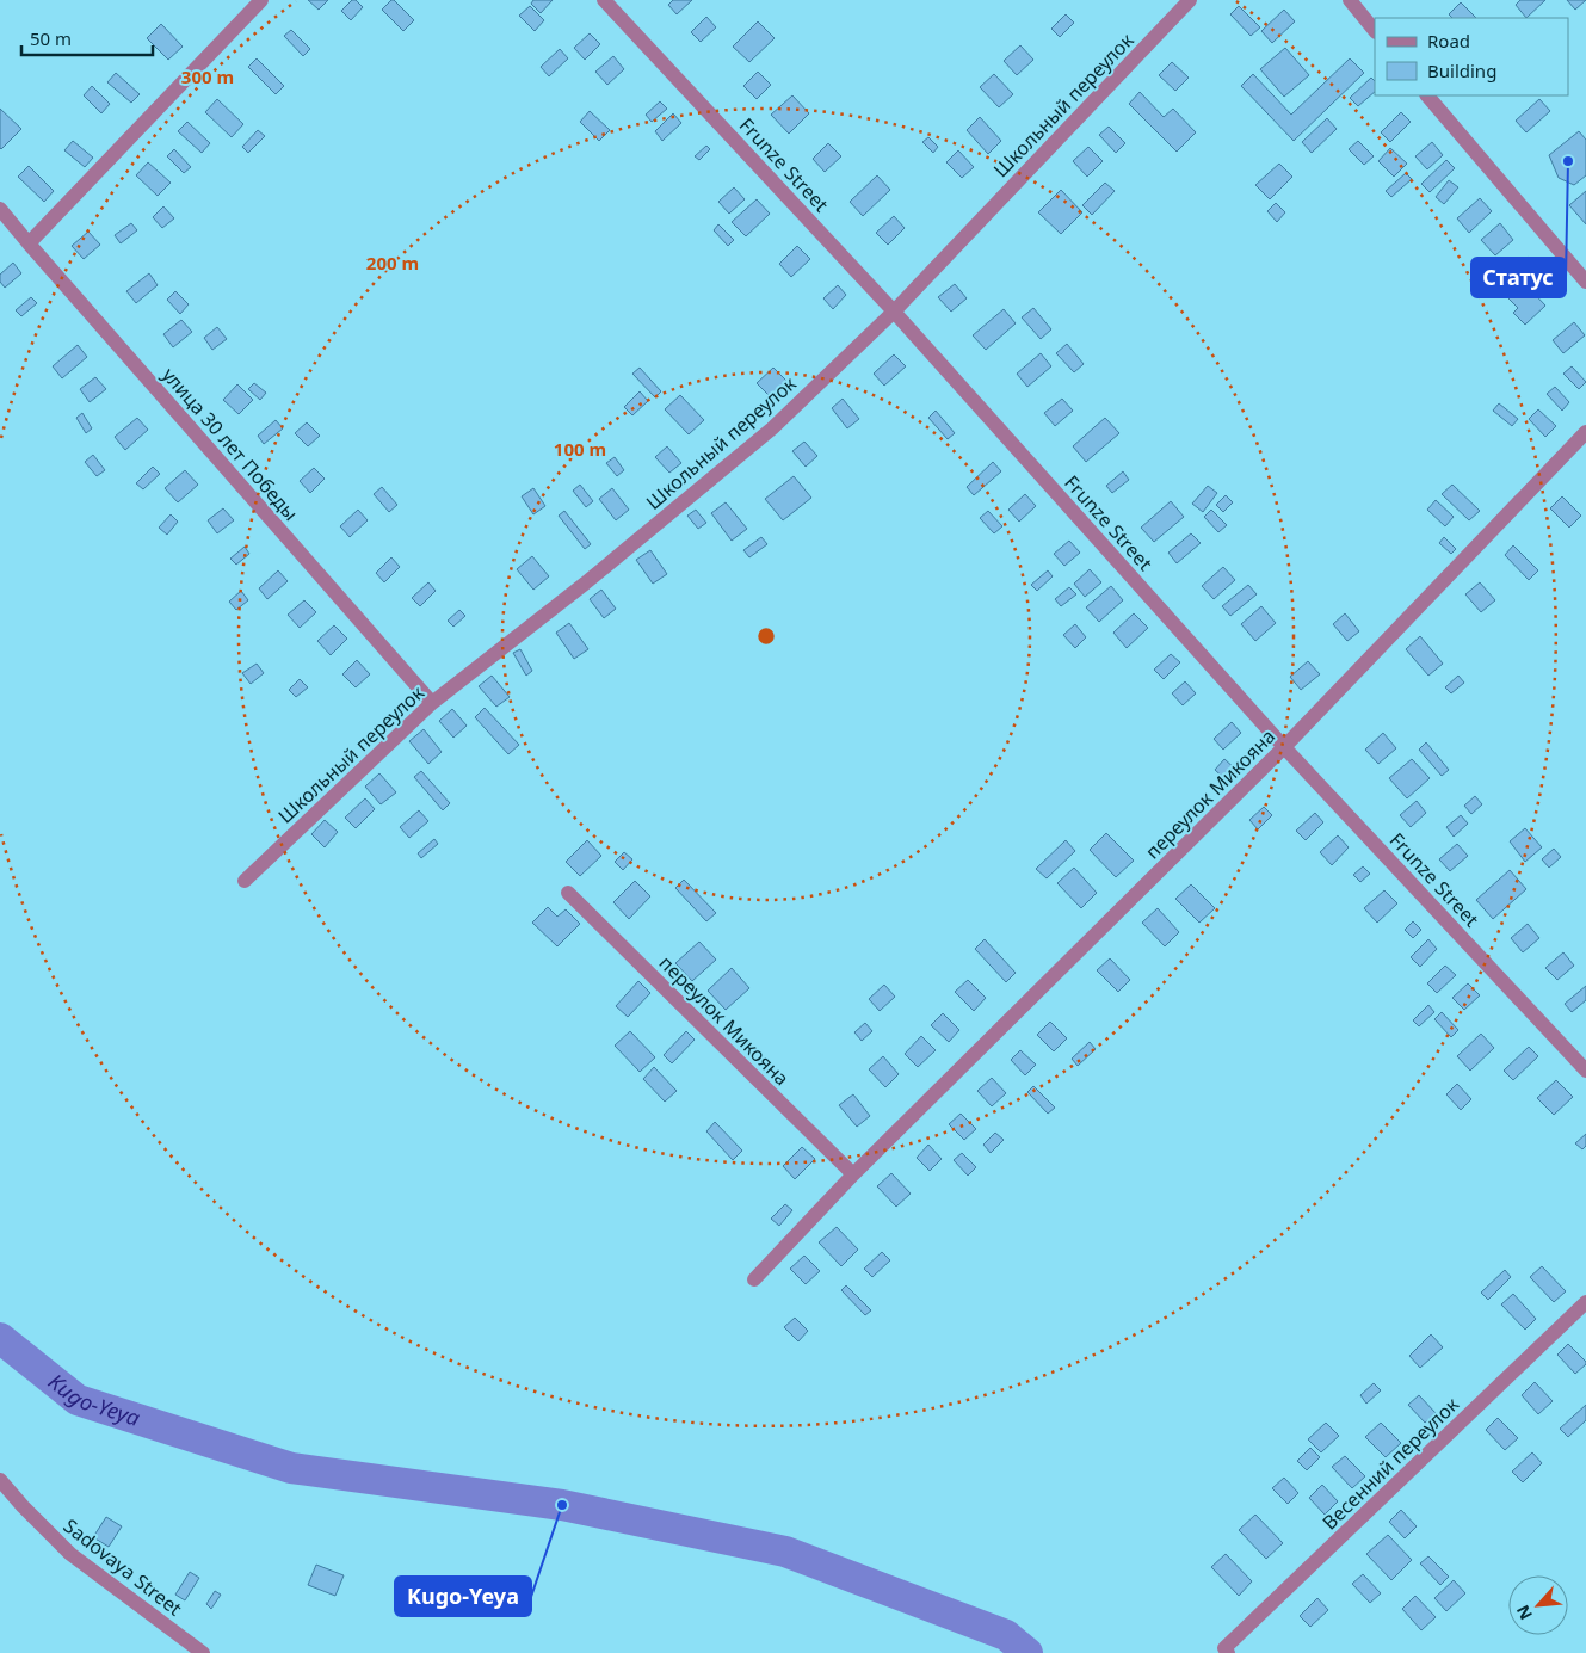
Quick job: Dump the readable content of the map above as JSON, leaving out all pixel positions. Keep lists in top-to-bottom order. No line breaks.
{"streets":{"street":["Школьный переулок","Frunze Street","улица 30 лет Победы","переулок Микояна","Весенний переулок","Sadovaya Street"]},"crossings":[["Школьный переулок","Frunze Street"],["Школьный переулок","улица 30 лет Победы"],["Frunze Street","переулок Микояна"]],"water":["Kugo-Yeya"],"places":["Статус","Kugo-Yeya"],"legend":["Road","Building"],"scale_bar":"50 m","north":"bottom left","rings":["300 m","200 m","100 m"]}
